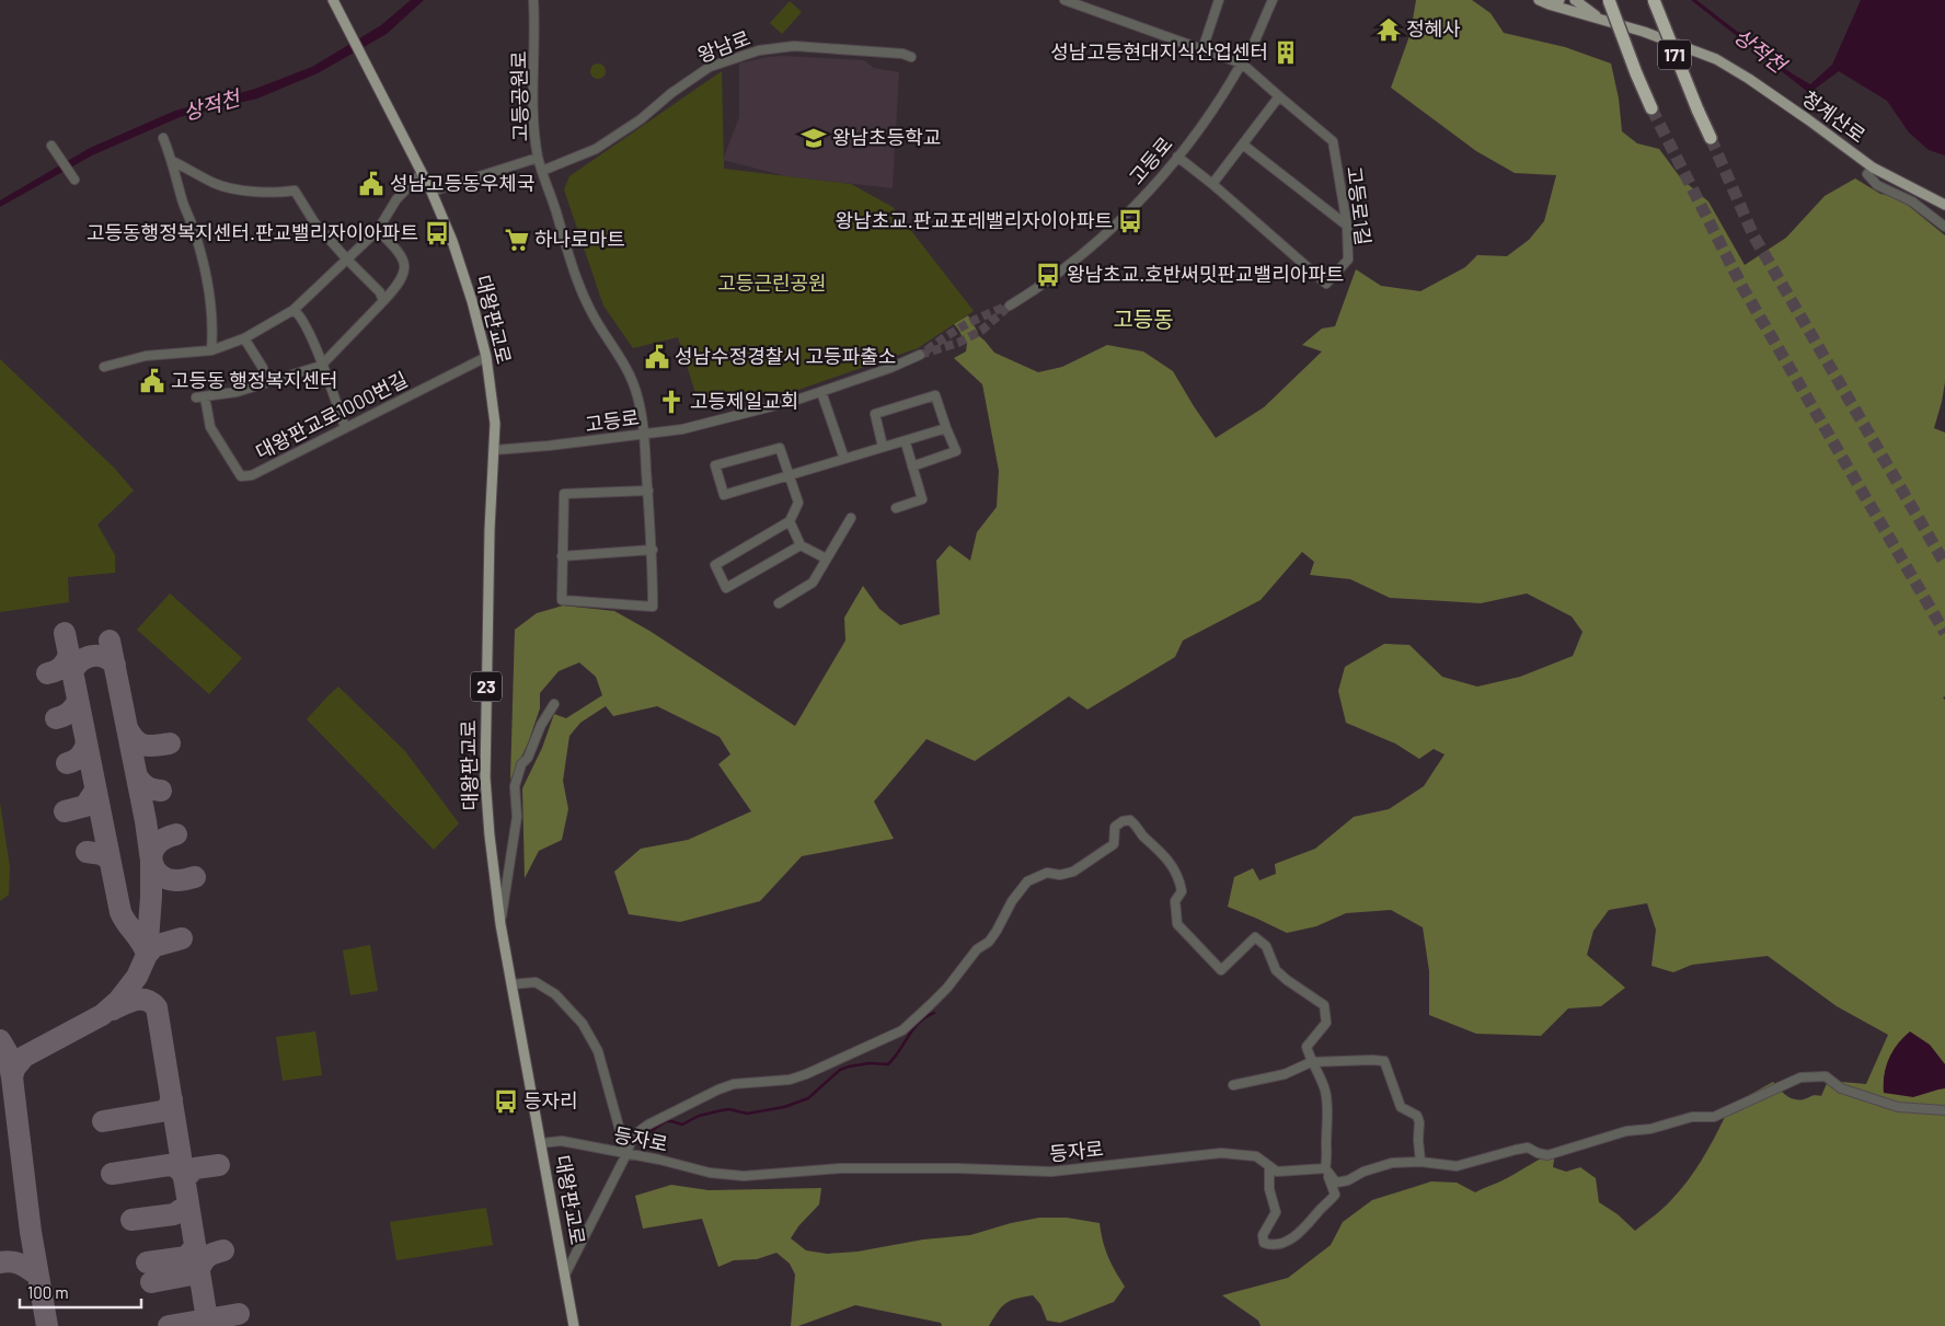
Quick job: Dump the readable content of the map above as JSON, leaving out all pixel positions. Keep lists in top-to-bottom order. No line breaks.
{"streets":{"highway":["171"],"main road":["청계산로","대왕판교로","23"],"street":["왕남로","고등공원로","고등로","고등로1길","대왕판교로1000번길","등자로"]},"crossings":[["왕남로","고등공원로"],["고등공원로","고등로"],["고등로","고등로1길"],["고등로","대왕판교로"],["대왕판교로","대왕판교로1000번길"],["대왕판교로","등자로"]],"districts":["고등동"],"water":["상적천"],"parks":["고등근린공원"],"places":{"temple":["정혜사"],"building":["성남고등현대지식산업센터"],"school or university":["왕남초등학교"],"public building":["성남고등동우체국","성남수정경찰서 고등파출소","고등동 행정복지센터"],"bus stop":["왕남초교.판교포레밸리자이아파트","고등동행정복지센터.판교밸리자이아파트","왕남초교.호반써밋판교밸리아파트","등자리"],"supermarket":["하나로마트"],"church":["고등제일교회"]},"scale_bar":"100 m"}
